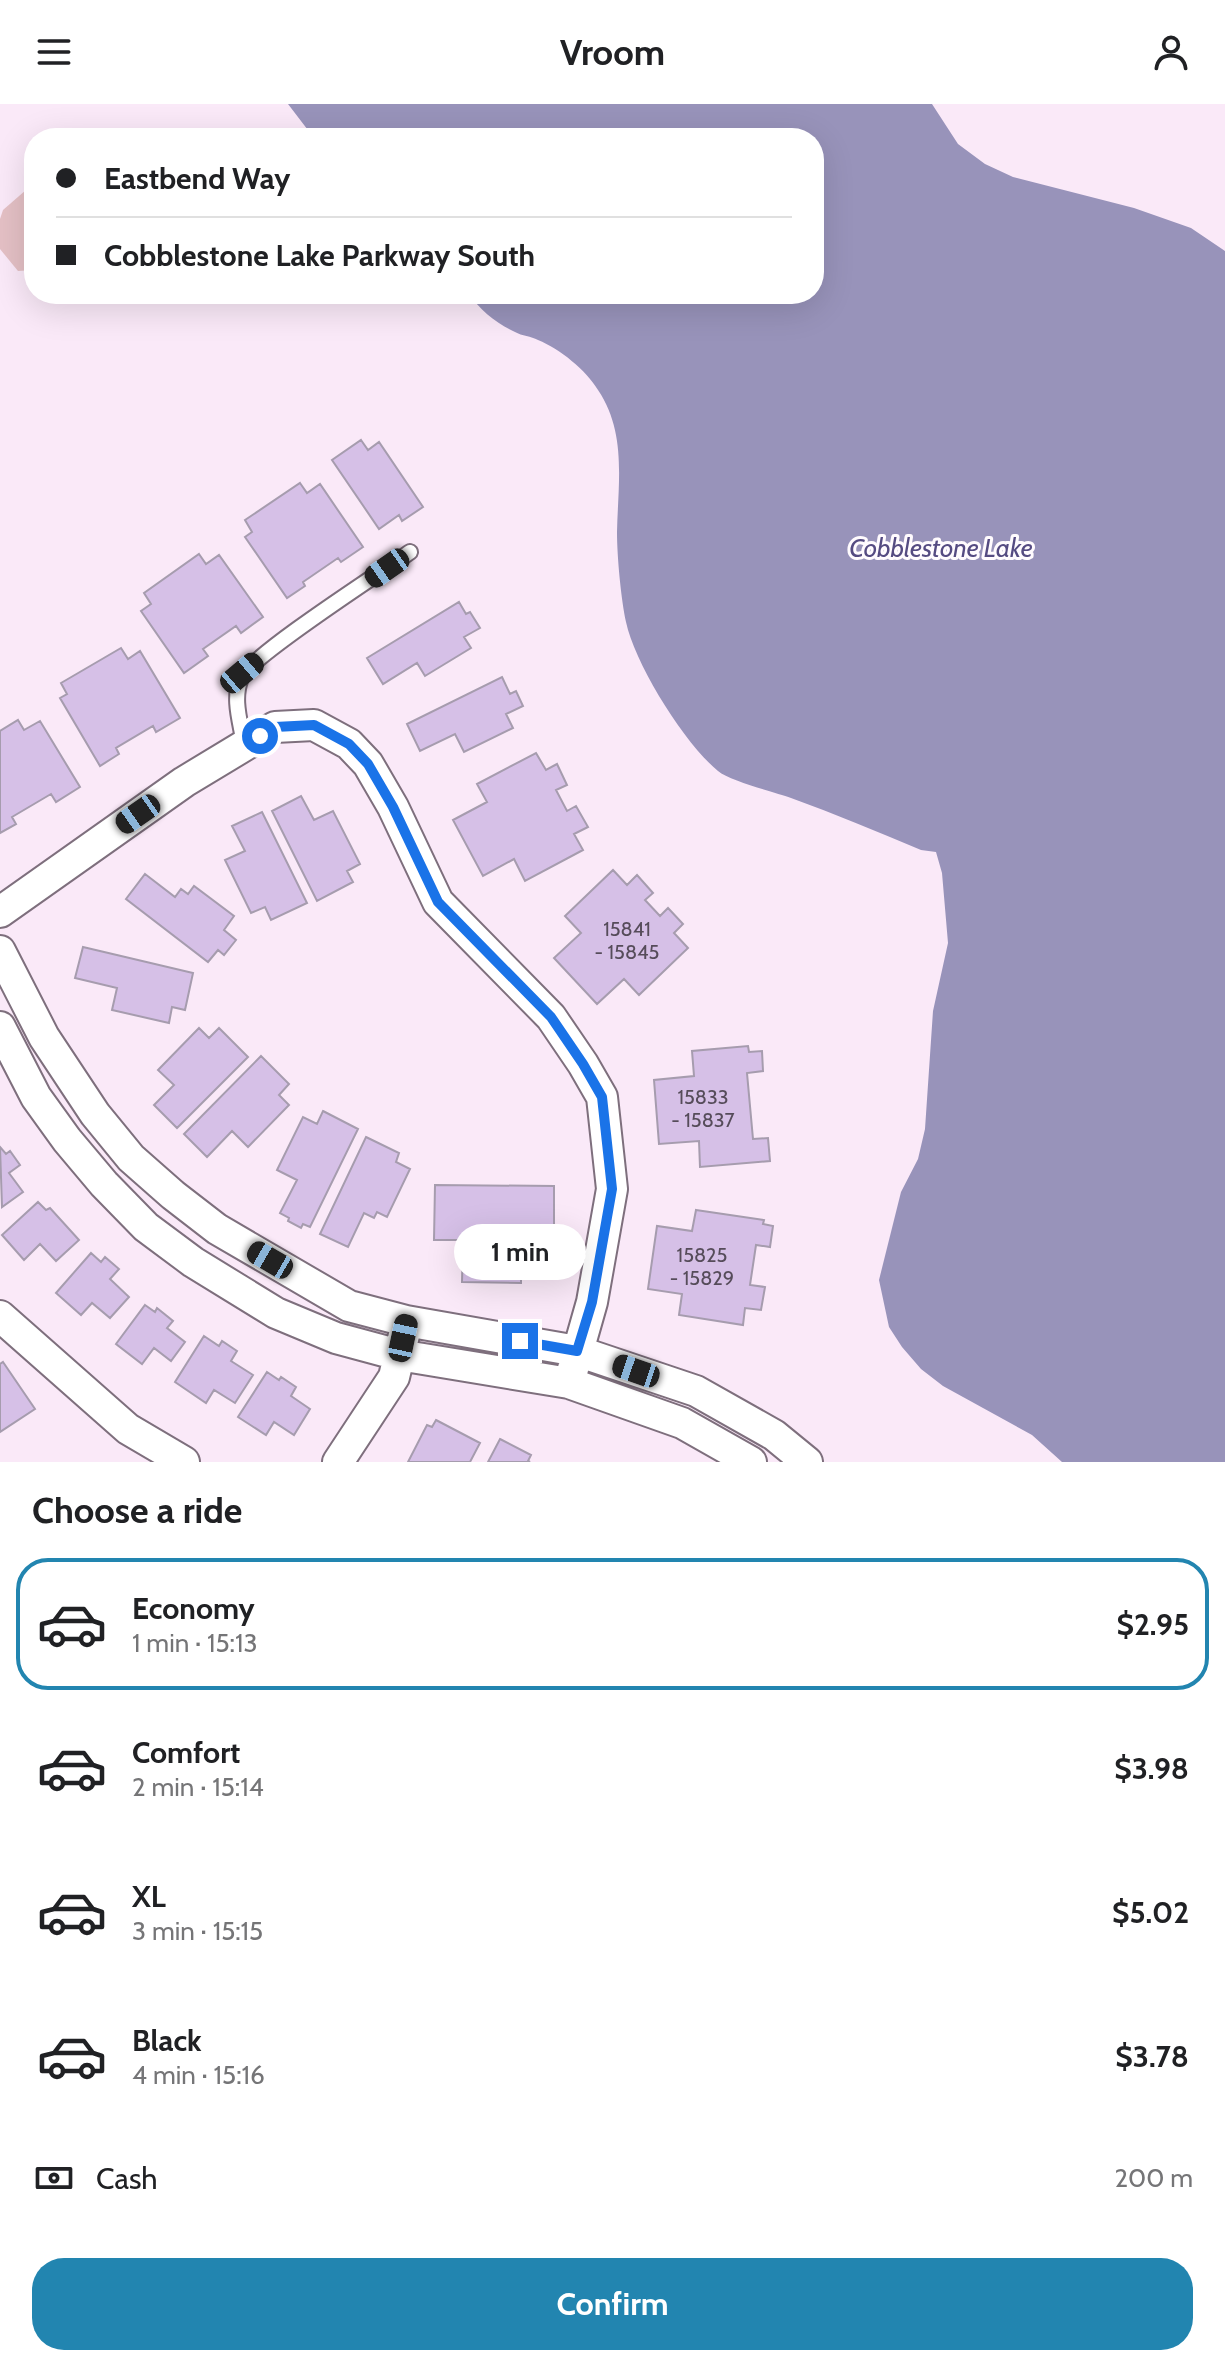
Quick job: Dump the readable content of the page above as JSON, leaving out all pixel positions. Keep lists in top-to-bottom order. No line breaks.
{"water":["Cobblestone Lake"],"house_numbers":["15841 - 15845","15833 - 15837","15825 - 15829"],"page":{"header":"Vroom","banner":["Eastbend Way","Cobblestone Lake Parkway South"],"bubble":"1 min","heading":"Choose a ride","list":[{"name":"Economy","note":"1 min · 15:13","value":"$2.95"},{"name":"Comfort","note":"2 min · 15:14","value":"$3.98"},{"name":"XL","note":"3 min · 15:15","value":"$5.02"},{"name":"Black","note":"4 min · 15:16","value":"$3.78"}],"pay":["Cash","200 m"],"buttons":"Confirm"}}
